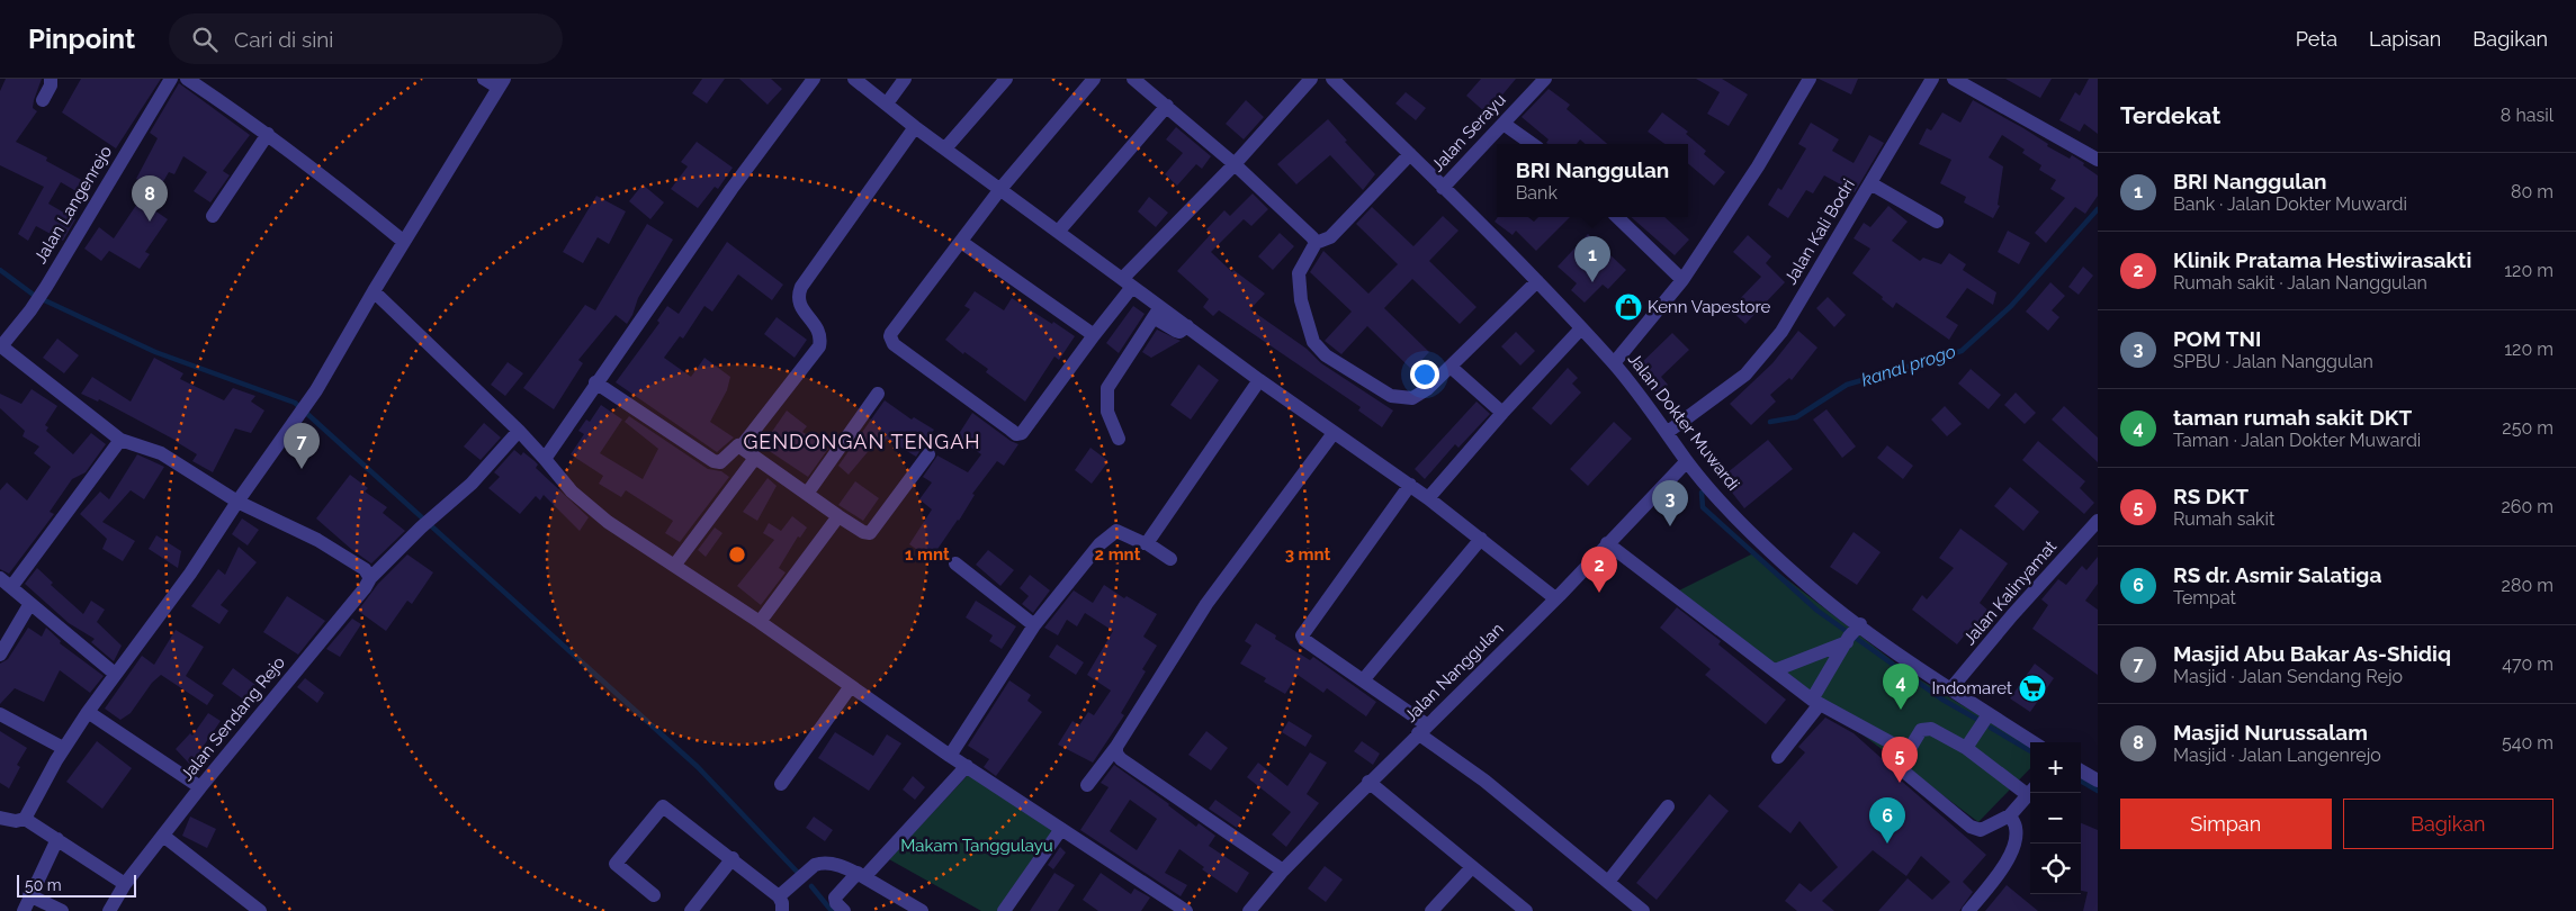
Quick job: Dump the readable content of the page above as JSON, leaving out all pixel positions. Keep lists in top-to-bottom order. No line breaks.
{"streets":{"street":["Jalan Serayu","Jalan Langenrejo","Jalan Kali Bodri","Jalan Dokter Muwardi","Jalan Kalinyamat","Jalan Nanggulan","Jalan Sendang Rejo"]},"crossings":[["Jalan Serayu","Jalan Dokter Muwardi"],["Jalan Kali Bodri","Jalan Dokter Muwardi"],["Jalan Dokter Muwardi","Jalan Kalinyamat"],["Jalan Dokter Muwardi","Jalan Nanggulan"]],"districts":["GENDONGAN TENGAH"],"water":["kanal progo"],"parks":["Makam Tanggulayu"],"places":{"shop":["Kenn Vapestore"],"supermarket":["Indomaret"]},"scale_bar":"50 m","page":{"header":"Pinpoint","search":"Cari di sini","nav":["Peta","Lapisan","Bagikan"],"heading":["Terdekat","8 hasil"],"popup":["BRI Nanggulan","Bank"],"list":[{"mark":"1","name":"BRI Nanggulan","note":"Bank · Jalan Dokter Muwardi","value":"80 m"},{"mark":"2","name":"Klinik Pratama Hestiwirasakti","note":"Rumah sakit · Jalan Nanggulan","value":"120 m"},{"mark":"3","name":"POM TNI","note":"SPBU · Jalan Nanggulan","value":"120 m"},{"mark":"4","name":"taman rumah sakit DKT","note":"Taman · Jalan Dokter Muwardi","value":"250 m"},{"mark":"5","name":"RS DKT","note":"Rumah sakit","value":"260 m"},{"mark":"6","name":"RS dr. Asmir Salatiga","note":"Tempat","value":"280 m"},{"mark":"7","name":"Masjid Abu Bakar As-Shidiq","note":"Masjid · Jalan Sendang Rejo","value":"470 m"},{"mark":"8","name":"Masjid Nurussalam","note":"Masjid · Jalan Langenrejo","value":"540 m"}],"pins":["8","1","7","3","2","4","5","6"],"map_buttons":["+","−"],"buttons":["Simpan","Bagikan"],"scale":"50 m"},"rings":["1 mnt","2 mnt","3 mnt"]}
